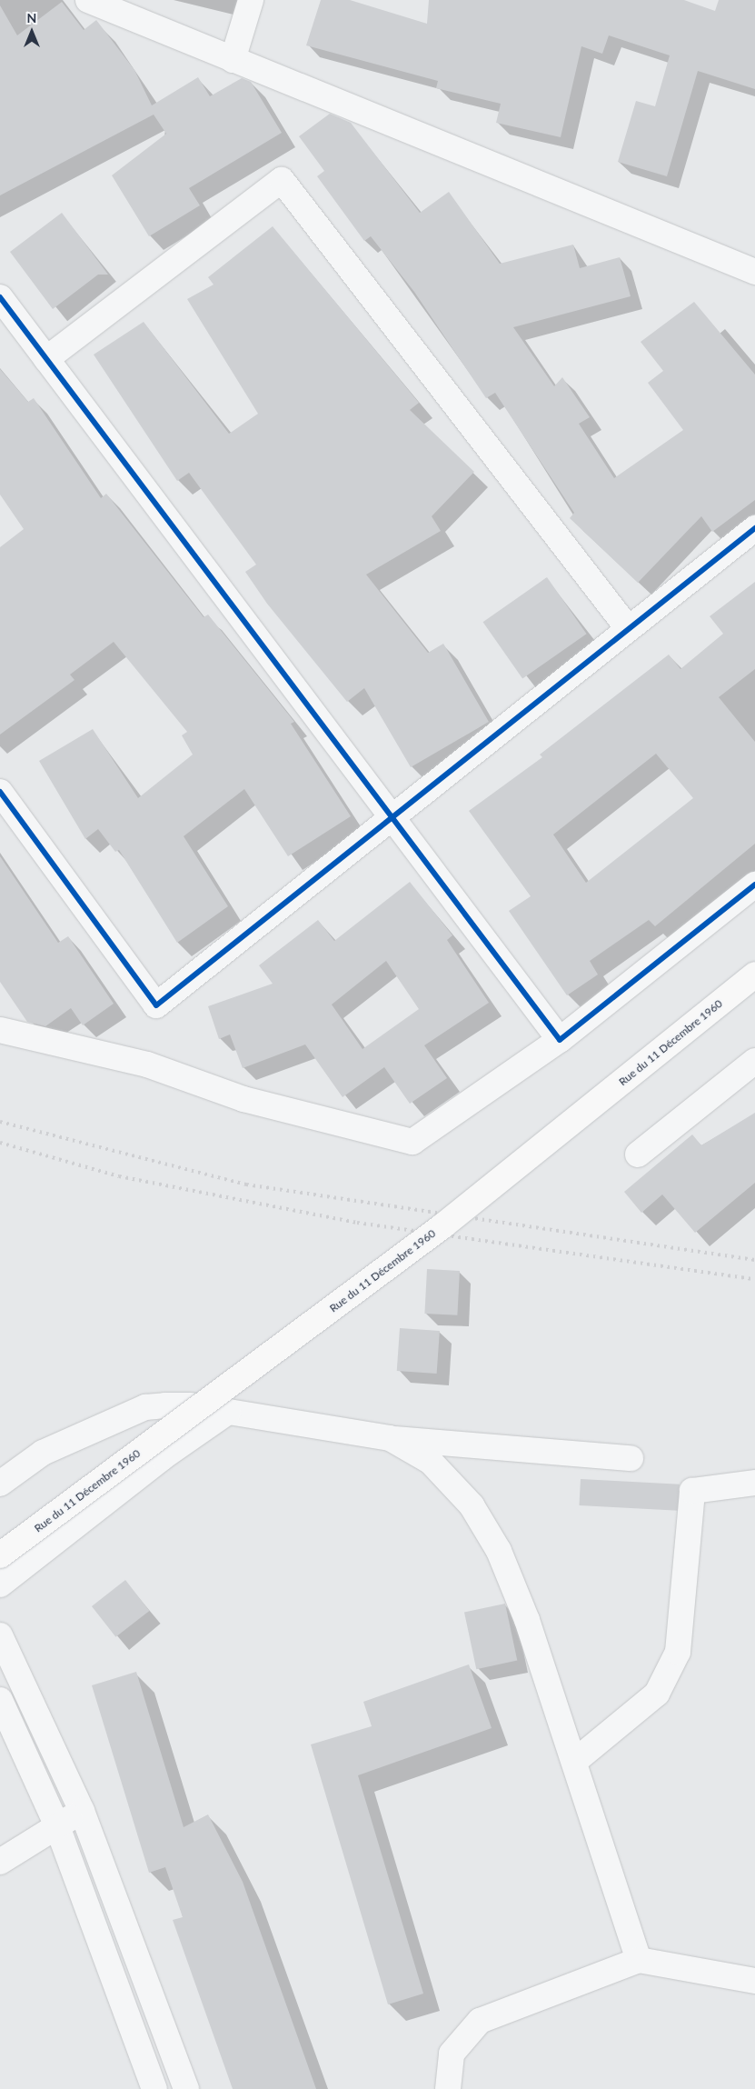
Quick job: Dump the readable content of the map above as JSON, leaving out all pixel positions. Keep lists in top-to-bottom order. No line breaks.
{"streets":{"main road":["Rue du 11 Décembre 1960"]},"north":"top"}
